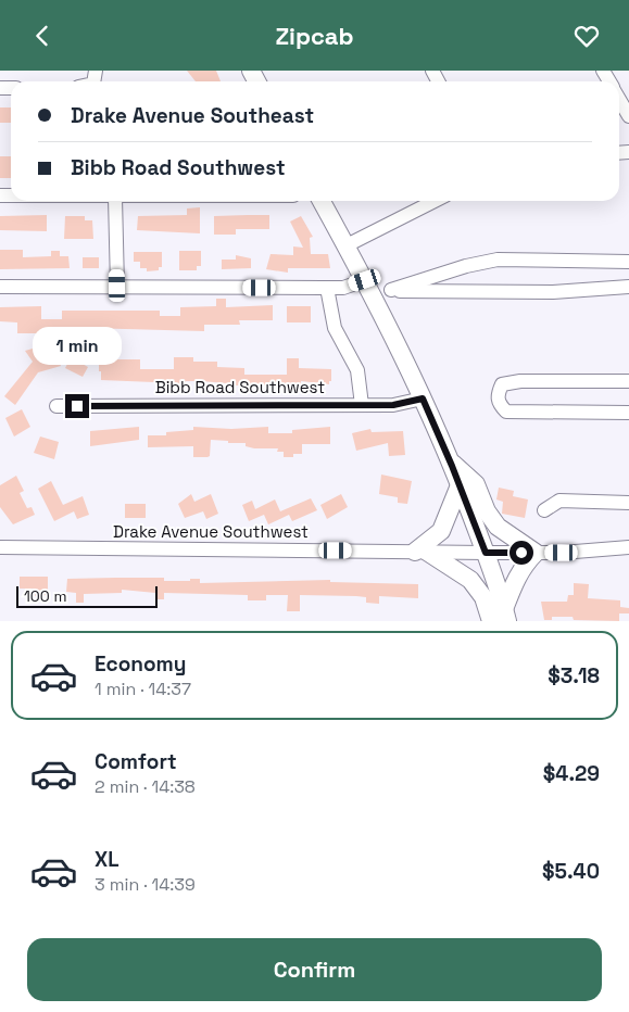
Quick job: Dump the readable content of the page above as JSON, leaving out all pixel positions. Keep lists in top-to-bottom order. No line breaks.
{"streets":{"street":["Bibb Road Southwest","Drake Avenue Southwest"]},"scale_bar":"100 m","page":{"header":"Zipcab","banner":["Drake Avenue Southeast","Bibb Road Southwest"],"bubble":"1 min","scale":"100 m","list":[{"name":"Economy","note":"1 min · 14:37","value":"$3.18"},{"name":"Comfort","note":"2 min · 14:38","value":"$4.29"},{"name":"XL","note":"3 min · 14:39","value":"$5.40"}],"buttons":"Confirm"}}
